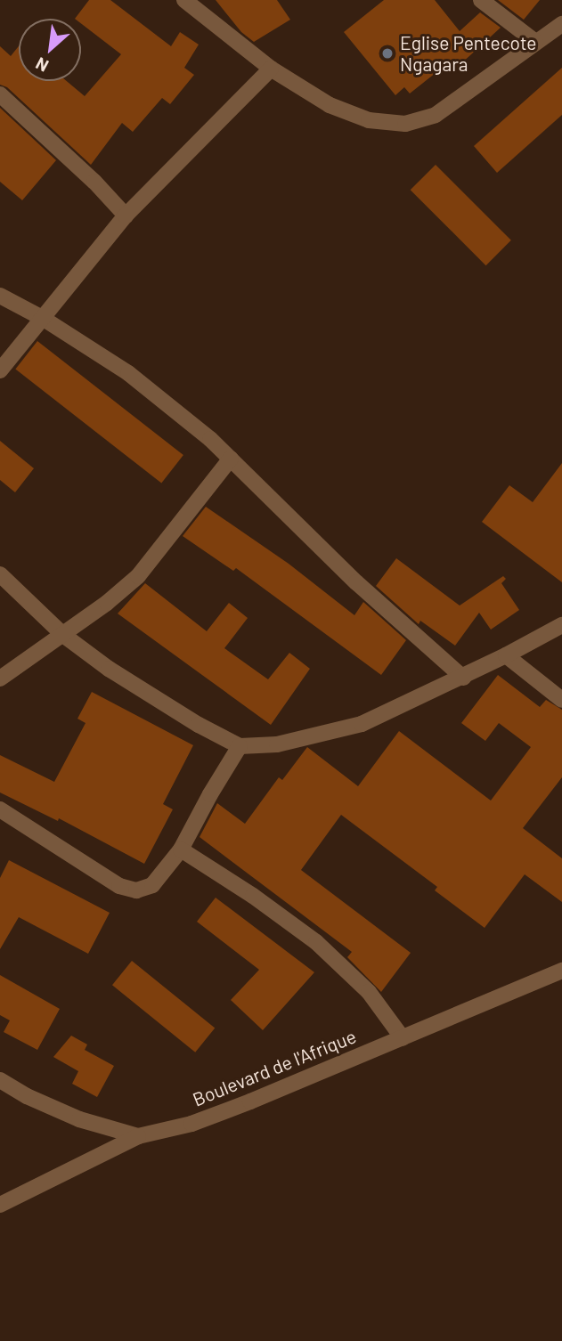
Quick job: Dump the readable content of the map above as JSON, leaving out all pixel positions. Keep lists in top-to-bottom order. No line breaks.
{"streets":{"street":["Boulevard de l'Afrique"]},"places":["Eglise Pentecote Ngagara"],"north":"bottom left"}
